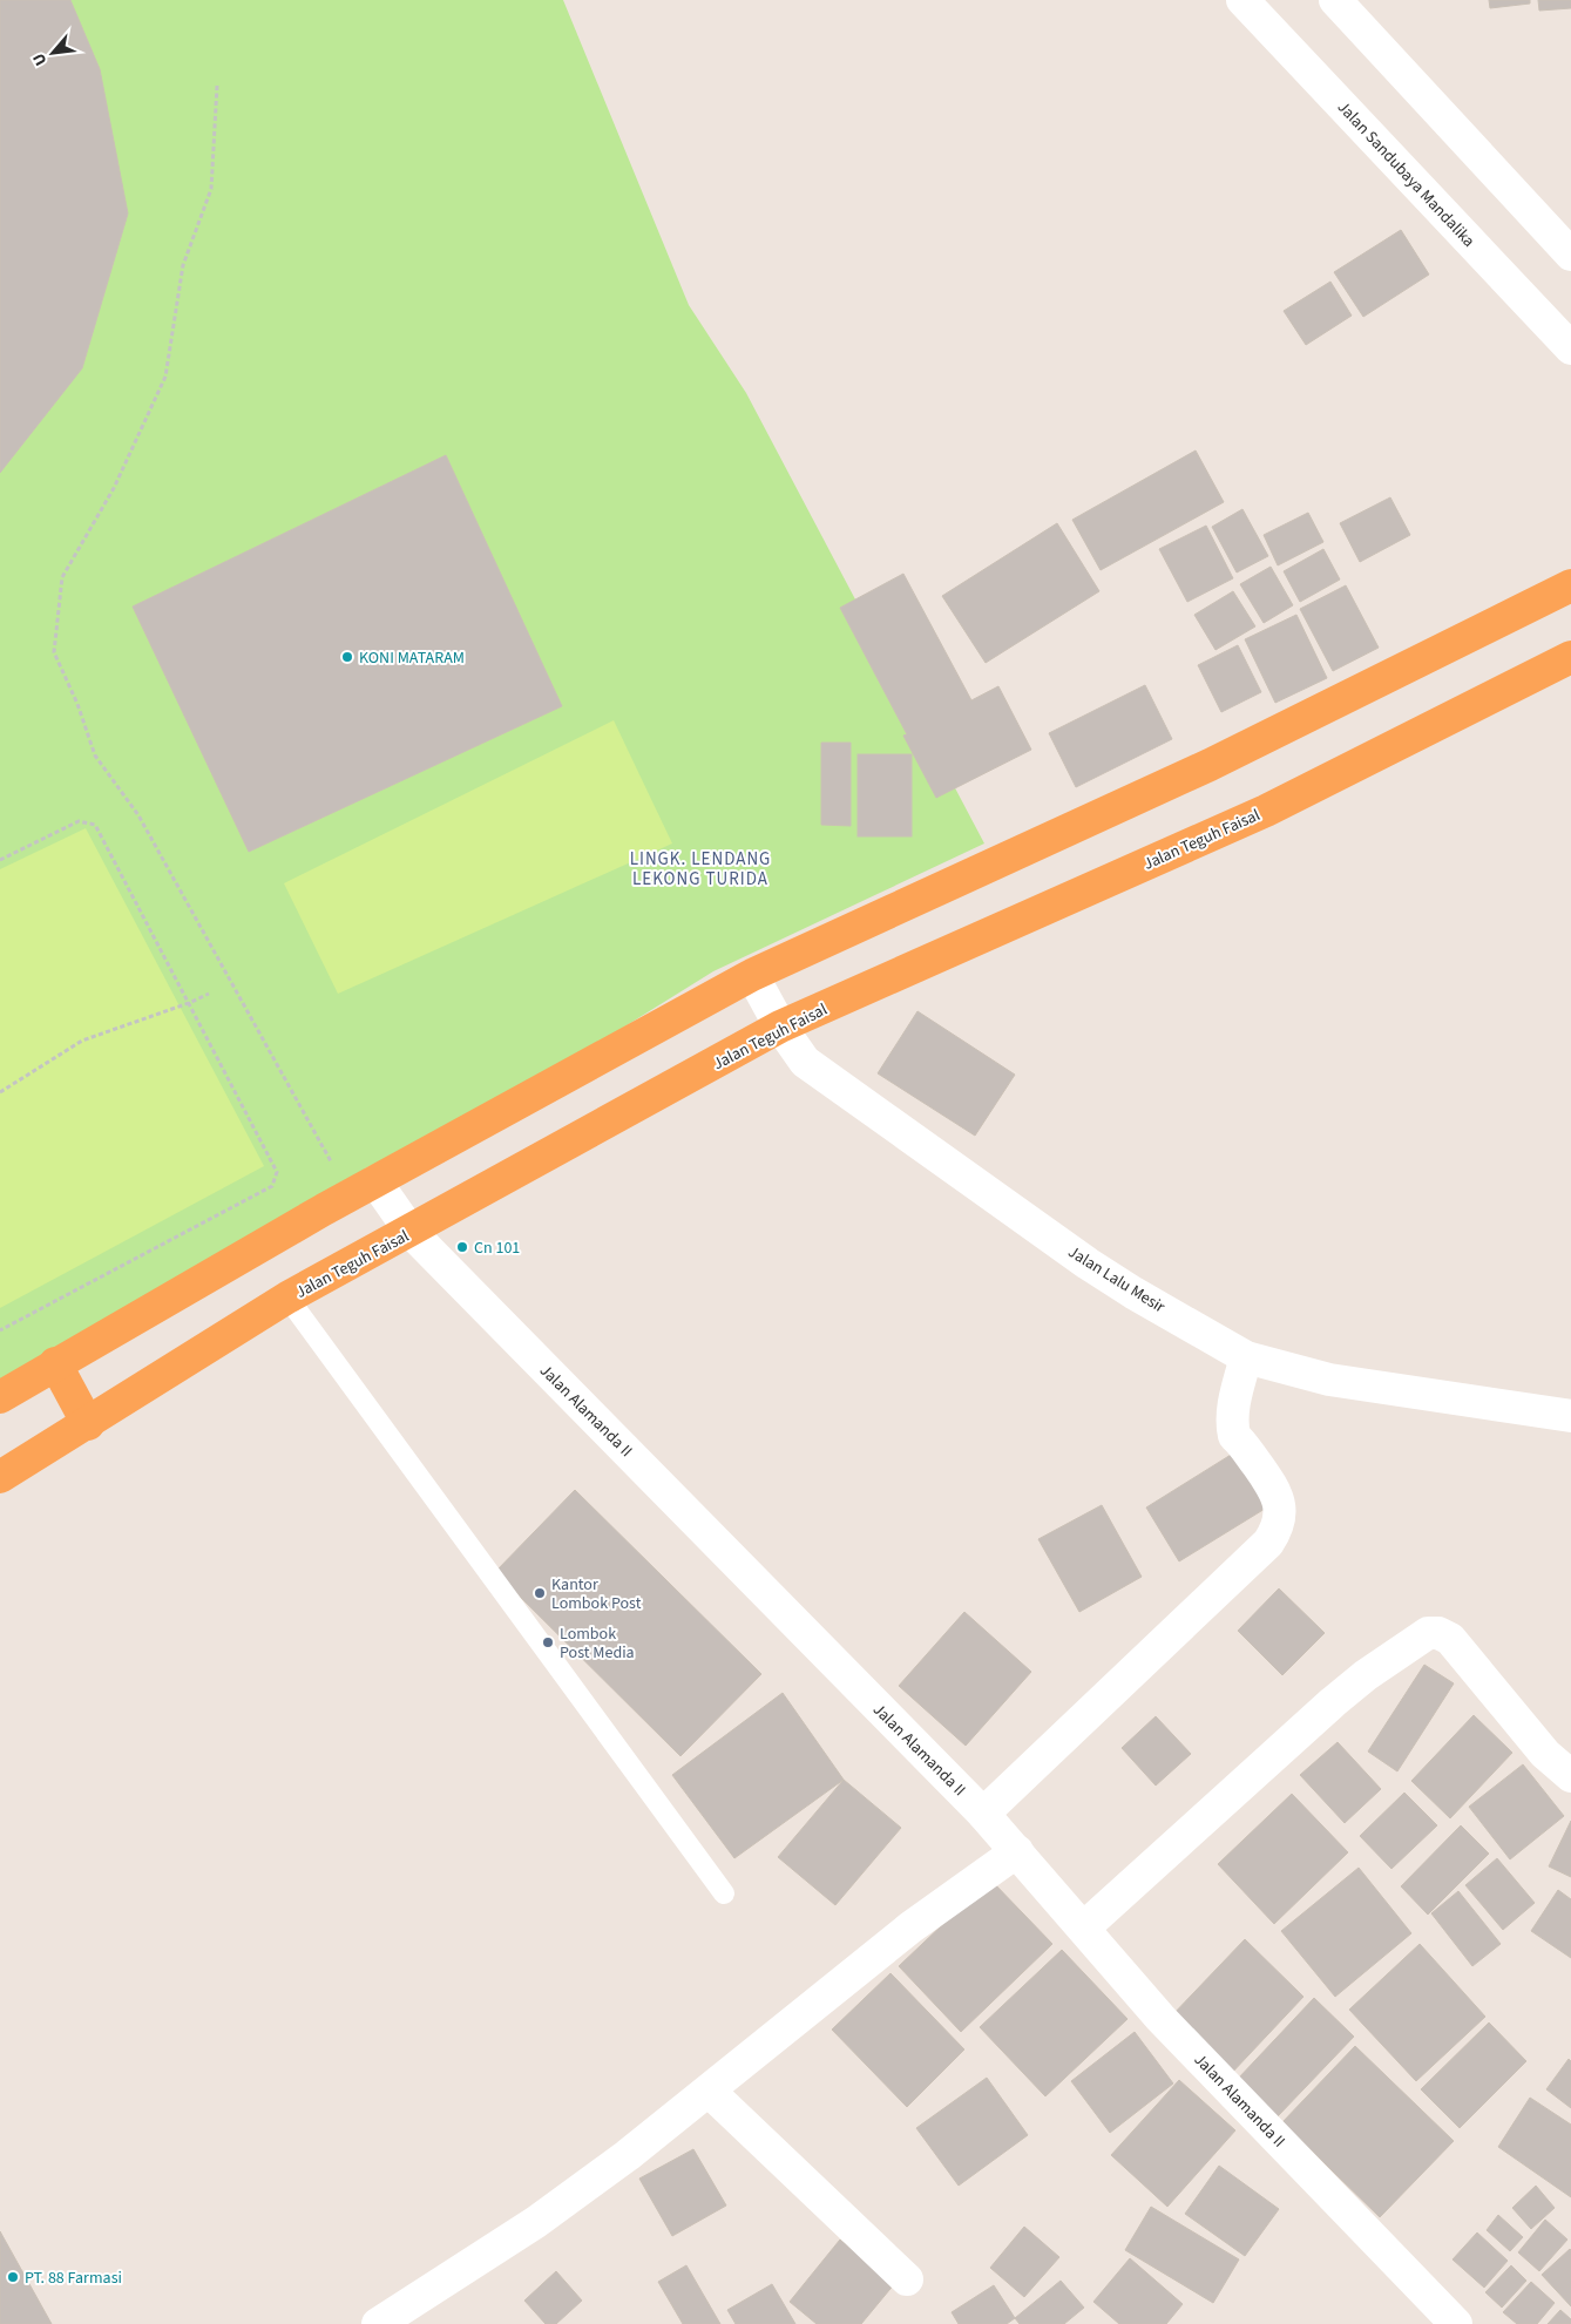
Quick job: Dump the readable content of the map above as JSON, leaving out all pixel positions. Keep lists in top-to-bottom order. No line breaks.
{"streets":{"highway":["Jalan Teguh Faisal"],"street":["Jalan Sandubaya Mandalika","Jalan Lalu Mesir","Jalan Alamanda II"]},"crossings":[["Jalan Teguh Faisal","Jalan Lalu Mesir"],["Jalan Teguh Faisal","Jalan Alamanda II"]],"districts":["LINGK. LENDANG LEKONG TURIDA"],"places":["KONI MATARAM","Cn 101","Kantor Lombok Post","Lombok Post Media","PT. 88 Farmasi"],"north":"bottom left"}
